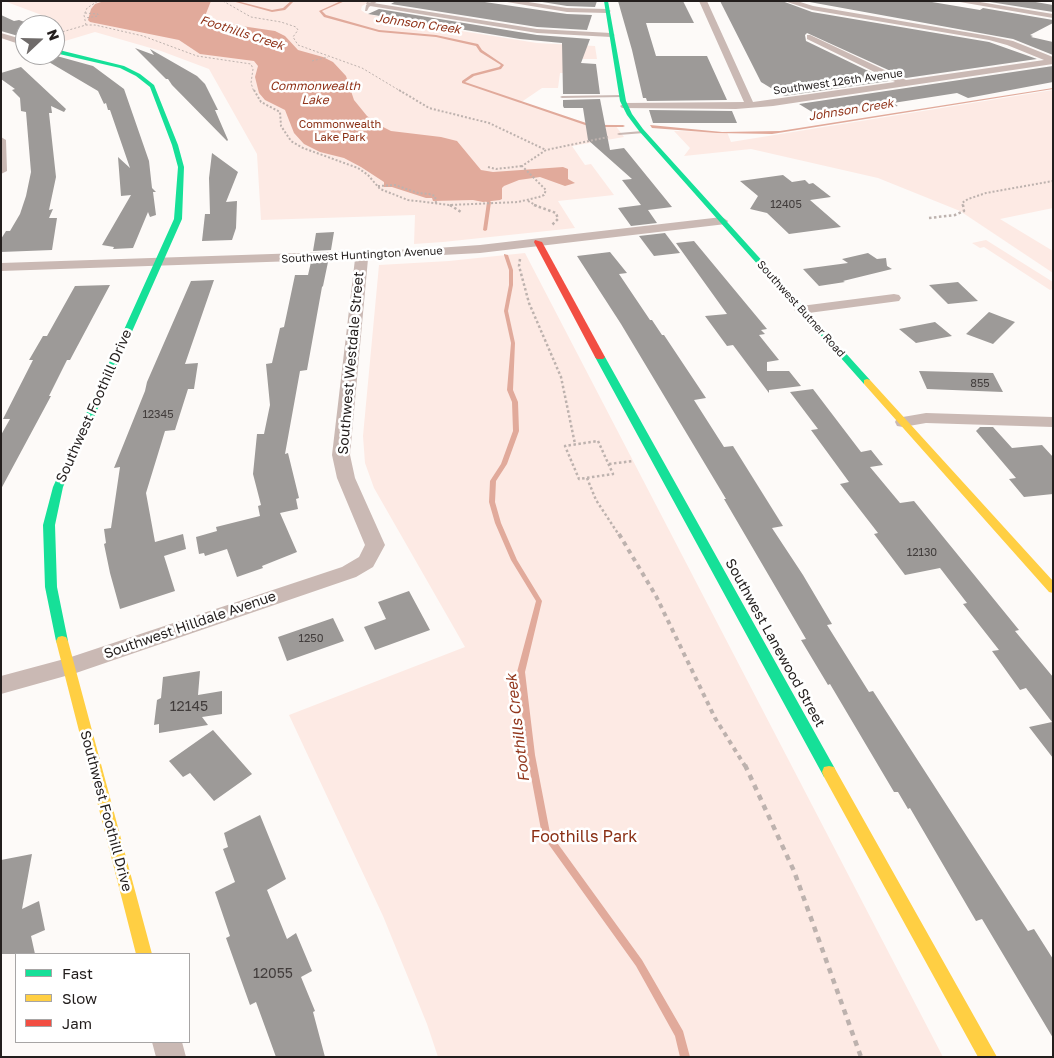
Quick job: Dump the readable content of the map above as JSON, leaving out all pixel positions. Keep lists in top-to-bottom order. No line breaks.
{"streets":{"street":["Southwest 126th Avenue","Southwest Huntington Avenue","Southwest Butner Road","Southwest Westdale Street","Southwest Foothill Drive","Southwest Hilldale Avenue","Southwest Lanewood Street"]},"crossings":[["Southwest 126th Avenue","Southwest Butner Road"],["Southwest Huntington Avenue","Southwest Butner Road"],["Southwest Huntington Avenue","Southwest Westdale Street"],["Southwest Huntington Avenue","Southwest Foothill Drive"],["Southwest Huntington Avenue","Southwest Lanewood Street"],["Southwest Westdale Street","Southwest Hilldale Avenue"],["Southwest Foothill Drive","Southwest Hilldale Avenue"]],"water":["Johnson Creek","Foothills Creek","Commonwealth Lake"],"parks":["Commonwealth Lake Park","Foothills Park"],"house_numbers":["12405","855","12345","12130","1250","12145","12055"],"legend":["Fast","Slow","Jam"],"north":"right"}
